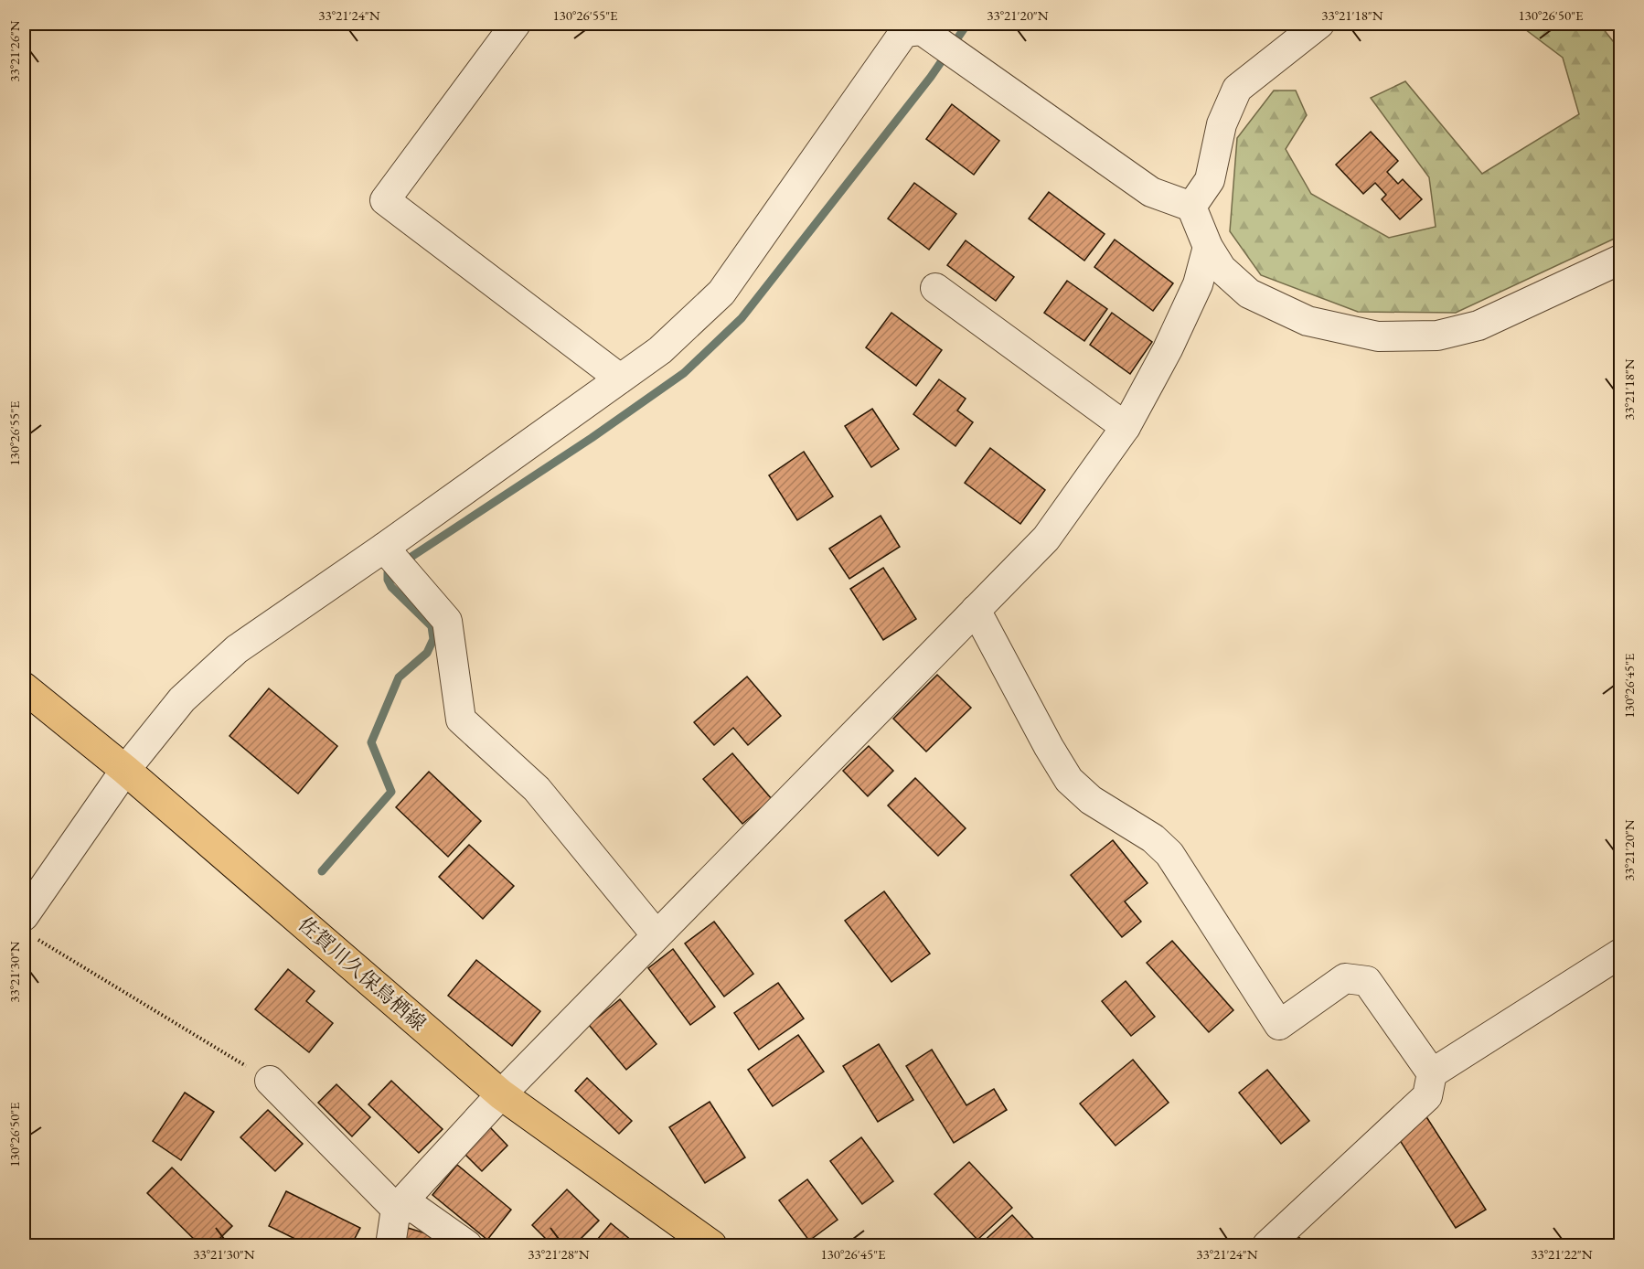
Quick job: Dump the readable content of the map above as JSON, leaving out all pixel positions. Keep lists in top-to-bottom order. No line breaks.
{"streets":{"main road":["佐賀川久保鳥栖線"]},"coordinates":["33°21'24\"N","130°26'55\"E","33°21'20\"N","33°21'18\"N","130°26'50\"E","33°21'26\"N","130°26'45\"E","33°21'30\"N","33°21'28\"N","33°21'22\"N"]}
